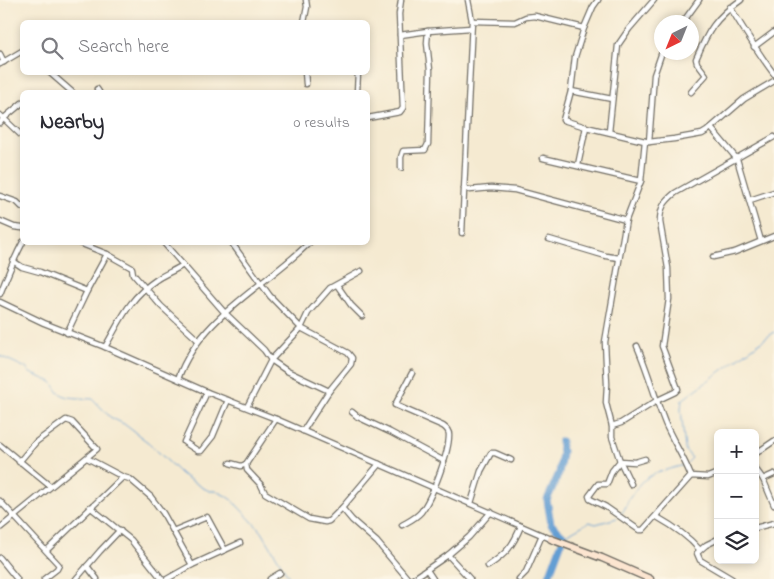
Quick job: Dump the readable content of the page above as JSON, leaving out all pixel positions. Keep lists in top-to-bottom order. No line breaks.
{"north":"bottom left","page":{"search":"Search here","heading":["Nearby","0 results"],"map_buttons":["+","−"]}}
